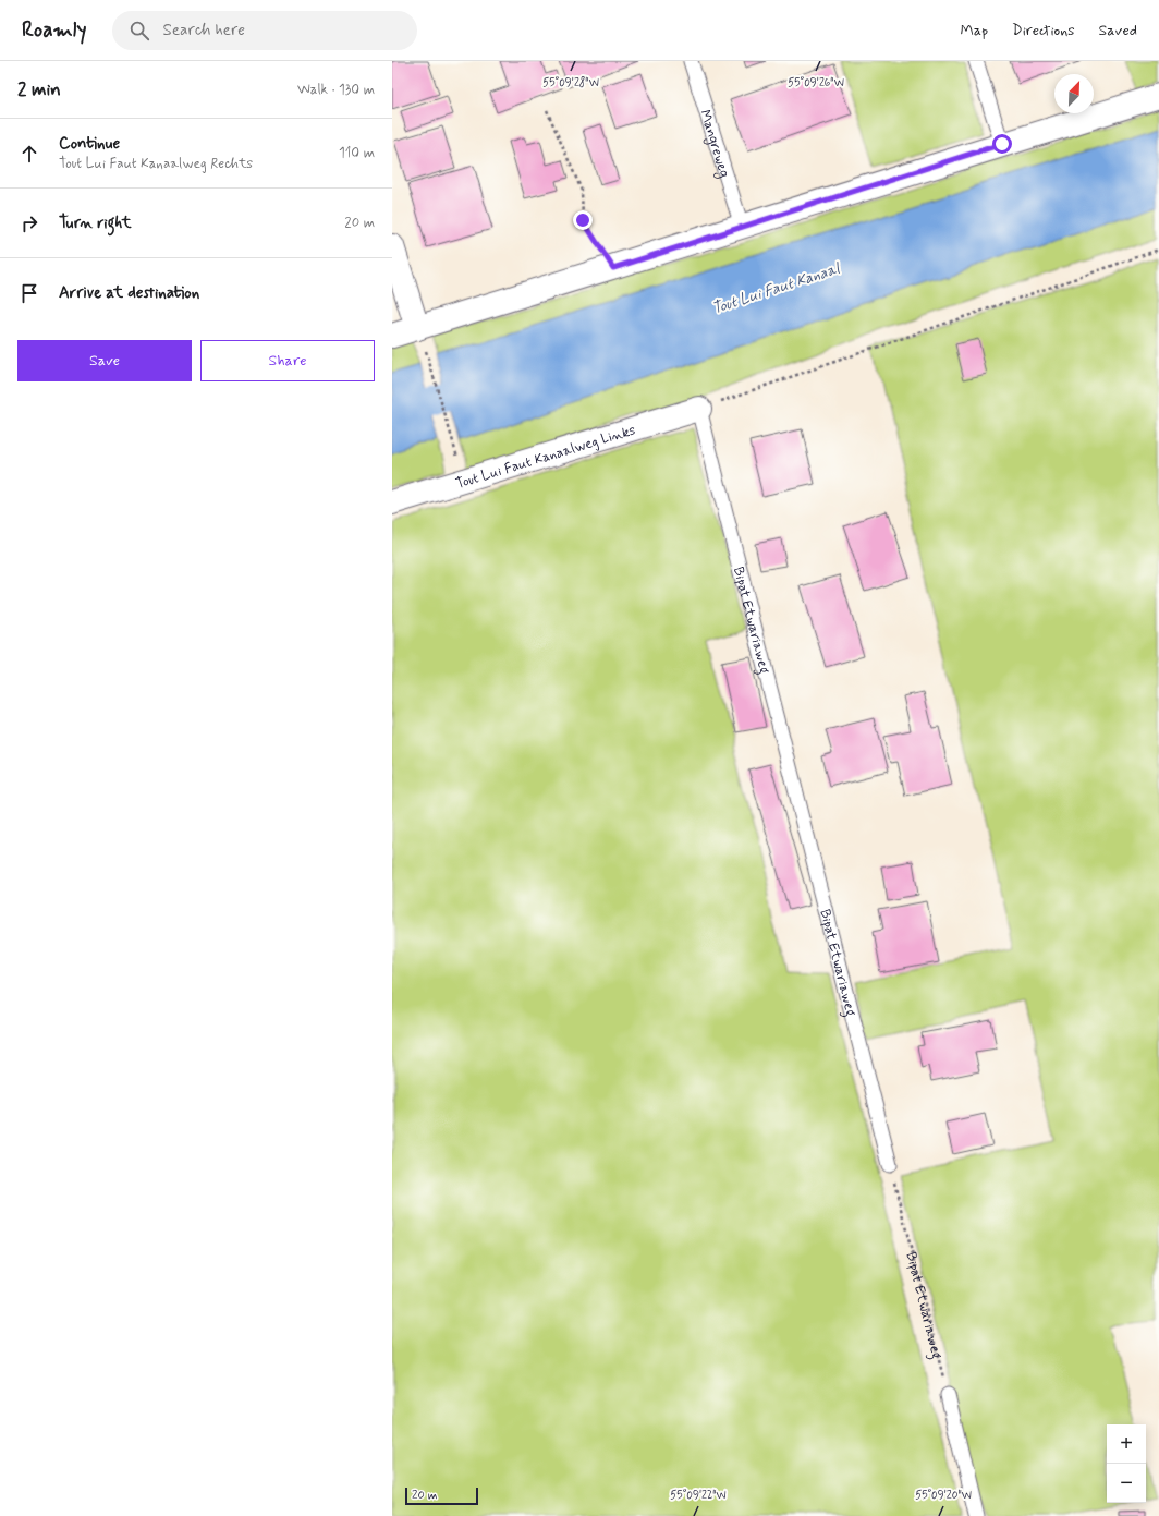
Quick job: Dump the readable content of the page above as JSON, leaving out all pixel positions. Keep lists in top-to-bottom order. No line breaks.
{"streets":{"street":["Tout Lui Faut Kanaalweg Links"],"lane":["Mangreweg","Bipat Etwariaweg"]},"crossings":[["Tout Lui Faut Kanaalweg Links","Bipat Etwariaweg"]],"water":["Tout Lui Faut Kanaal"],"scale_bar":"20 m","north":"top right","page":{"header":"Roamly","search":"Search here","nav":["Map","Directions","Saved"],"heading":["2 min","Walk · 130 m"],"list":[["Continue","Tout Lui Faut Kanaalweg Rechts","110 m"],["Turn right","20 m"],"Arrive at destination"],"buttons":["Save","Share"],"map_buttons":["+","−"],"scale":"20 m"},"coordinates":["55°09'28\"W","55°09'26\"W","55°09'22\"W","55°09'20\"W"]}
